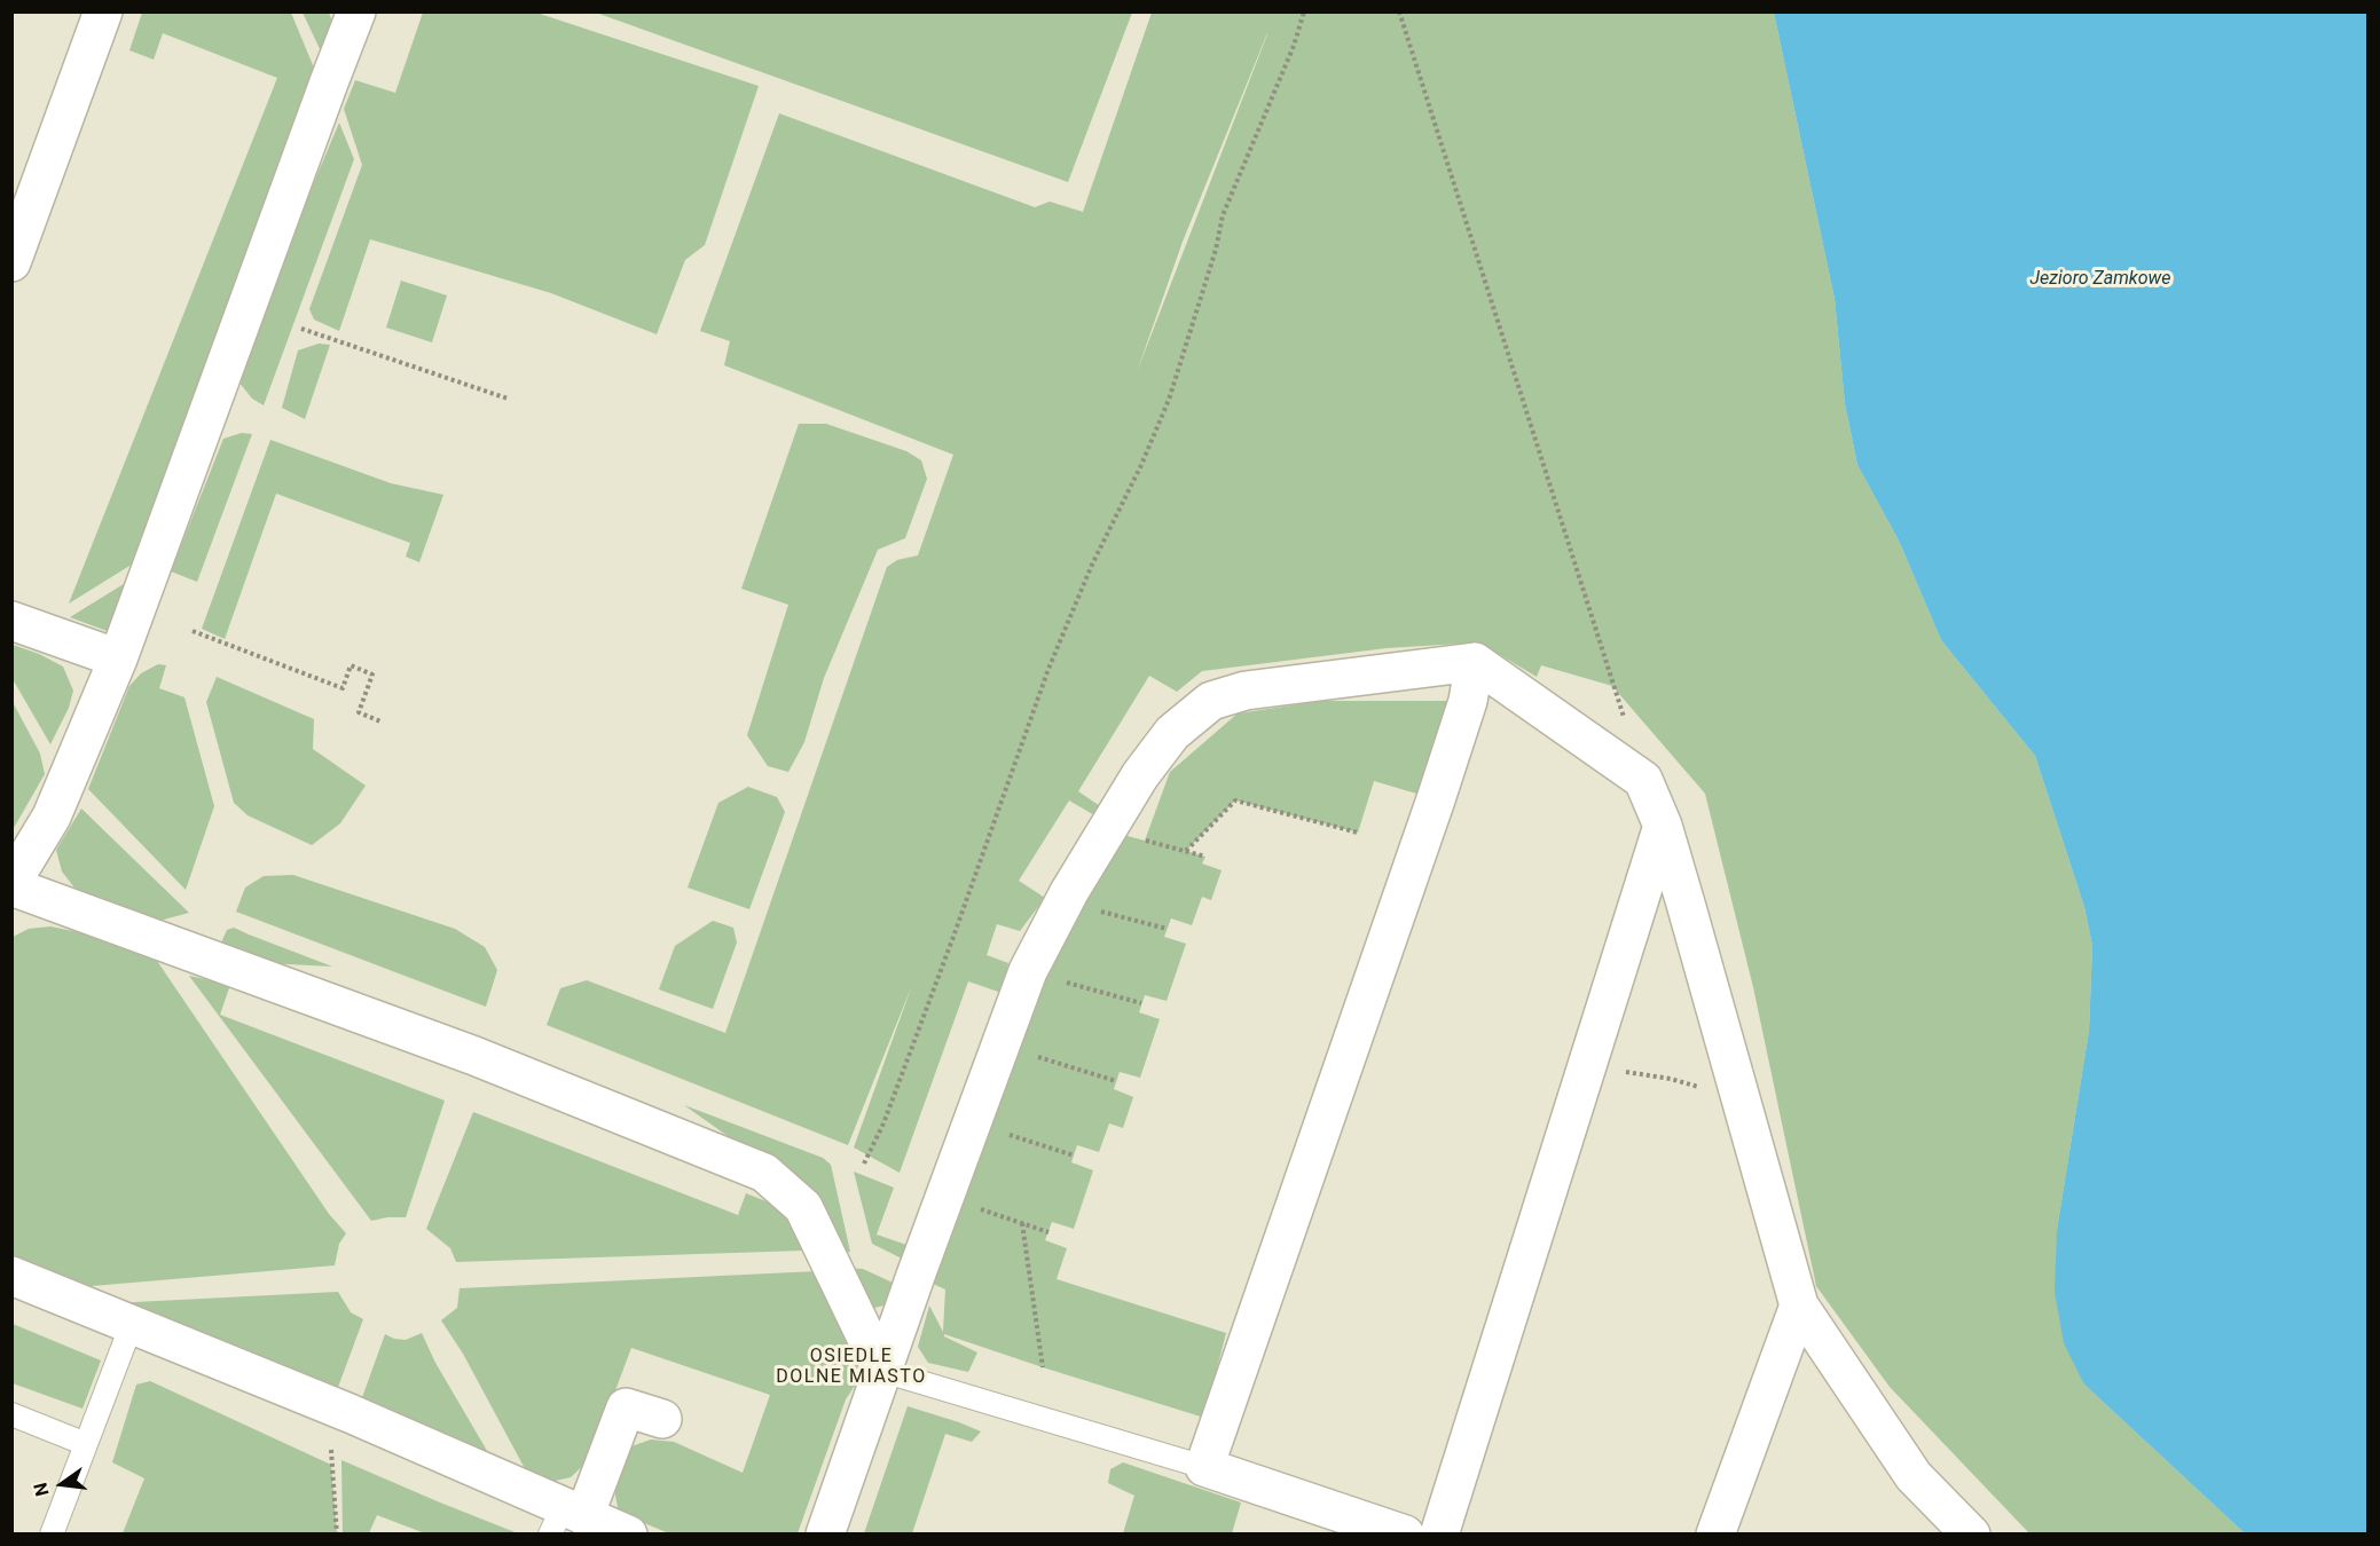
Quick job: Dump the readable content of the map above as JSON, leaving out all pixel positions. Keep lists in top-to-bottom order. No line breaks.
{"districts":["OSIEDLE DOLNE MIASTO"],"water":["Jezioro Zamkowe"],"north":"left"}
